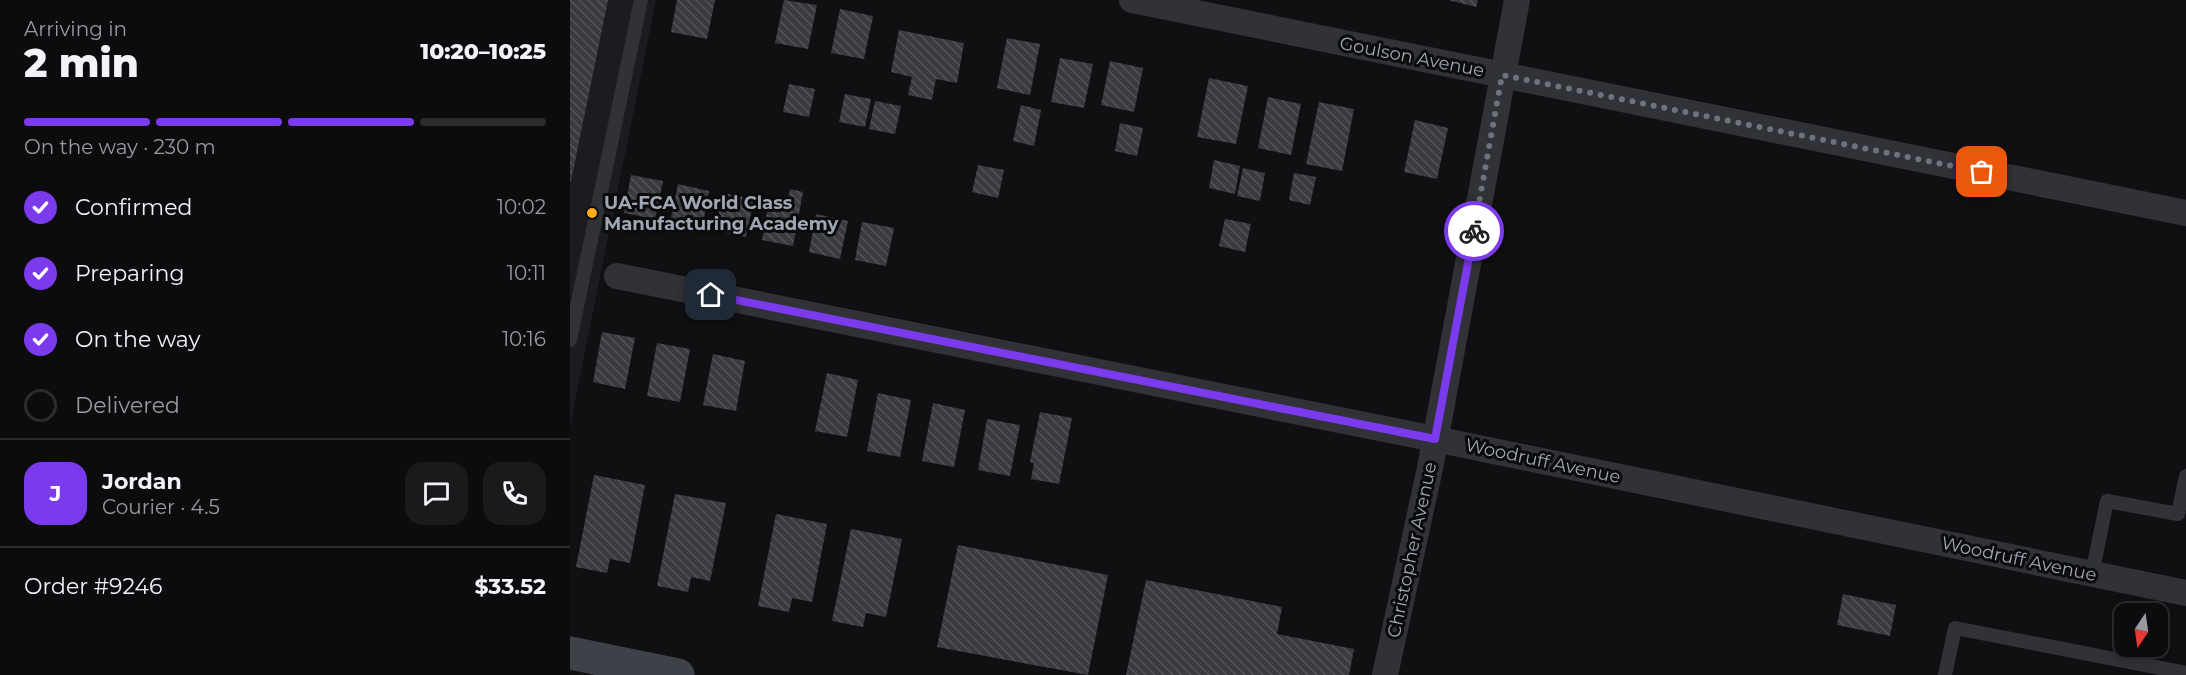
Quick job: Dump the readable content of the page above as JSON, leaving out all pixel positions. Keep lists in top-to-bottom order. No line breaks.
{"streets":{"street":["Goulson Avenue","Woodruff Avenue","Christopher Avenue"]},"crossings":[["Goulson Avenue","Christopher Avenue"],["Woodruff Avenue","Christopher Avenue"]],"places":["UA-FCA World Class Manufacturing Academy"],"north":"bottom","page":{"heading":["2 min","Arriving in","10:20–10:25"],"panel":["Jordan","Courier · 4.5","Order #9246","$33.52"],"bar":"On the way · 230 m","list":[["Confirmed","10:02"],["Preparing","10:11"],["On the way","10:16"],"Delivered"],"round":"J"}}
